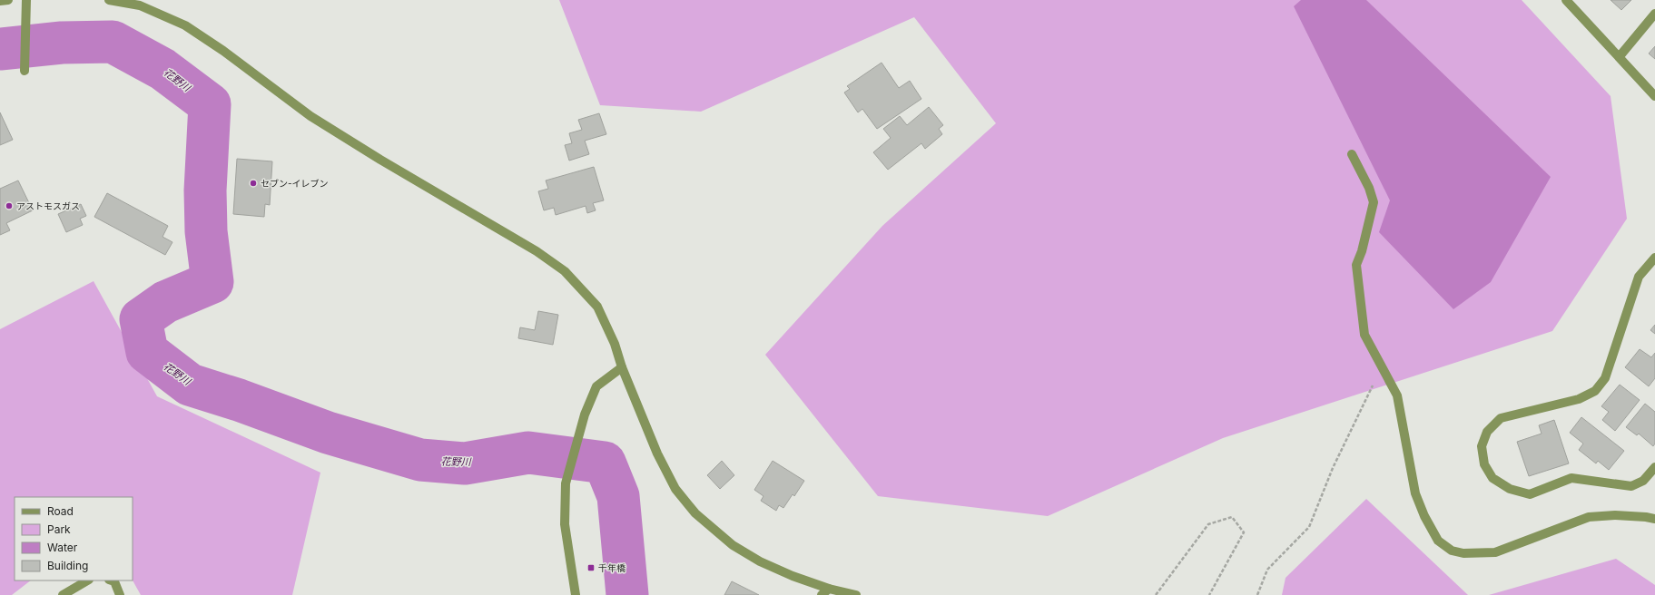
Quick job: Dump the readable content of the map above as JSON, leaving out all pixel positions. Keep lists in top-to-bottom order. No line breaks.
{"water":["花野川"],"places":{"other":["セブン-イレブン","アストモスガス"],"transit":["千年橋"]},"legend":["Road","Park","Water","Building"]}
